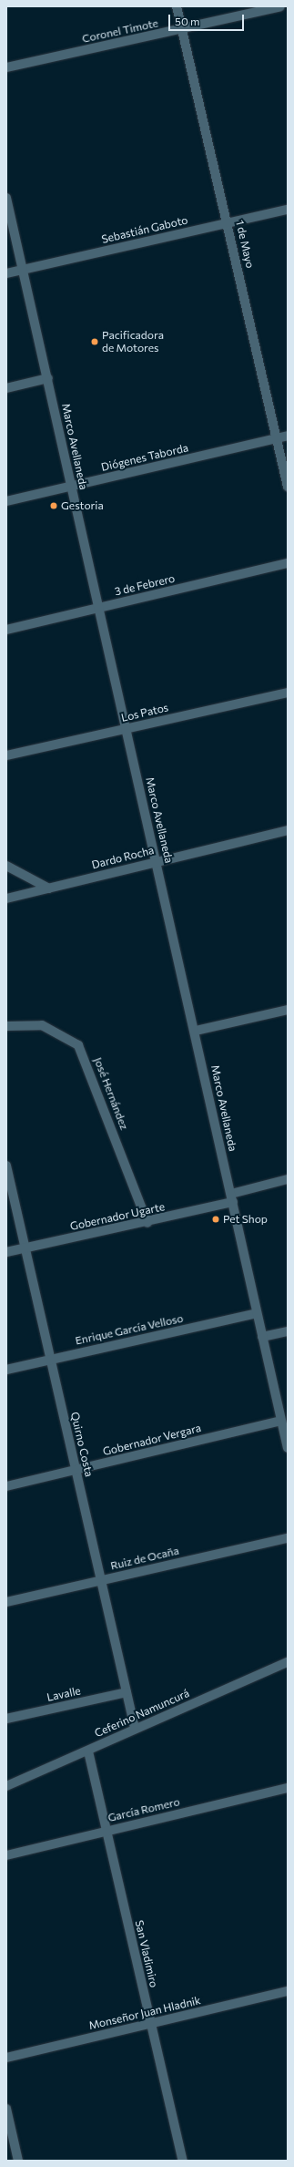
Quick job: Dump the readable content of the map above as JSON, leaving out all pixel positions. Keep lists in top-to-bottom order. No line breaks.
{"streets":{"street":["Coronel Timote","Sebastián Gaboto","1 de Mayo","Marco Avellaneda","Diógenes Taborda","3 de Febrero","Los Patos","Dardo Rocha","José Hernández","Gobernador Ugarte","Enrique García Velloso","Gobernador Vergara","Quirno Costa","Ruiz de Ocaña","Lavalle","Ceferino Namuncurá","García Romero","San Vladimiro","Monseñor Juan Hladnik"]},"crossings":[["Coronel Timote","1 de Mayo"],["Sebastián Gaboto","1 de Mayo"],["Sebastián Gaboto","Marco Avellaneda"],["1 de Mayo","Diógenes Taborda"],["Marco Avellaneda","Diógenes Taborda"],["Marco Avellaneda","3 de Febrero"],["Marco Avellaneda","Los Patos"],["Marco Avellaneda","Dardo Rocha"],["Marco Avellaneda","Gobernador Ugarte"],["Marco Avellaneda","Enrique García Velloso"],["Marco Avellaneda","Gobernador Vergara"],["José Hernández","Gobernador Ugarte"],["Gobernador Ugarte","Quirno Costa"],["Enrique García Velloso","Quirno Costa"],["Gobernador Vergara","Quirno Costa"],["Quirno Costa","Ruiz de Ocaña"],["Quirno Costa","Lavalle"],["Quirno Costa","Ceferino Namuncurá"],["Ceferino Namuncurá","San Vladimiro"],["García Romero","San Vladimiro"],["San Vladimiro","Monseñor Juan Hladnik"]],"places":["Pacificadora de Motores","Gestoria","Pet Shop"],"scale_bar":"50 m"}
